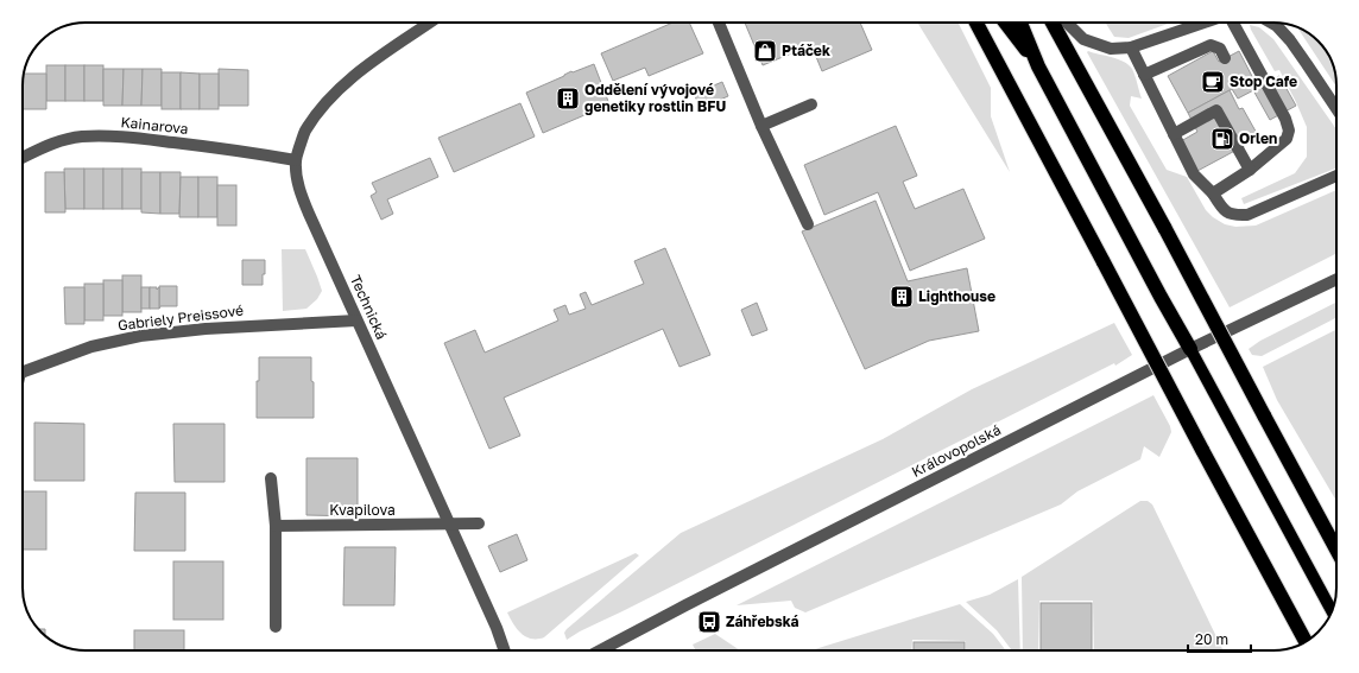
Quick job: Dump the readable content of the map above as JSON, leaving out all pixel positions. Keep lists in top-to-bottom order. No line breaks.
{"streets":{"street":["Kainarova","Technická","Gabriely Preissové","Královopolská","Kvapilova"]},"crossings":[["Kainarova","Technická"],["Technická","Gabriely Preissové"],["Technická","Kvapilova"]],"places":{"shop":["Ptáček"],"cafe":["Stop Cafe"],"building":["Oddělení vývojové genetiky rostlin BFU","Lighthouse"],"fuel station":["Orlen"],"bus stop":["Záhřebská"]},"scale_bar":"20 m"}
